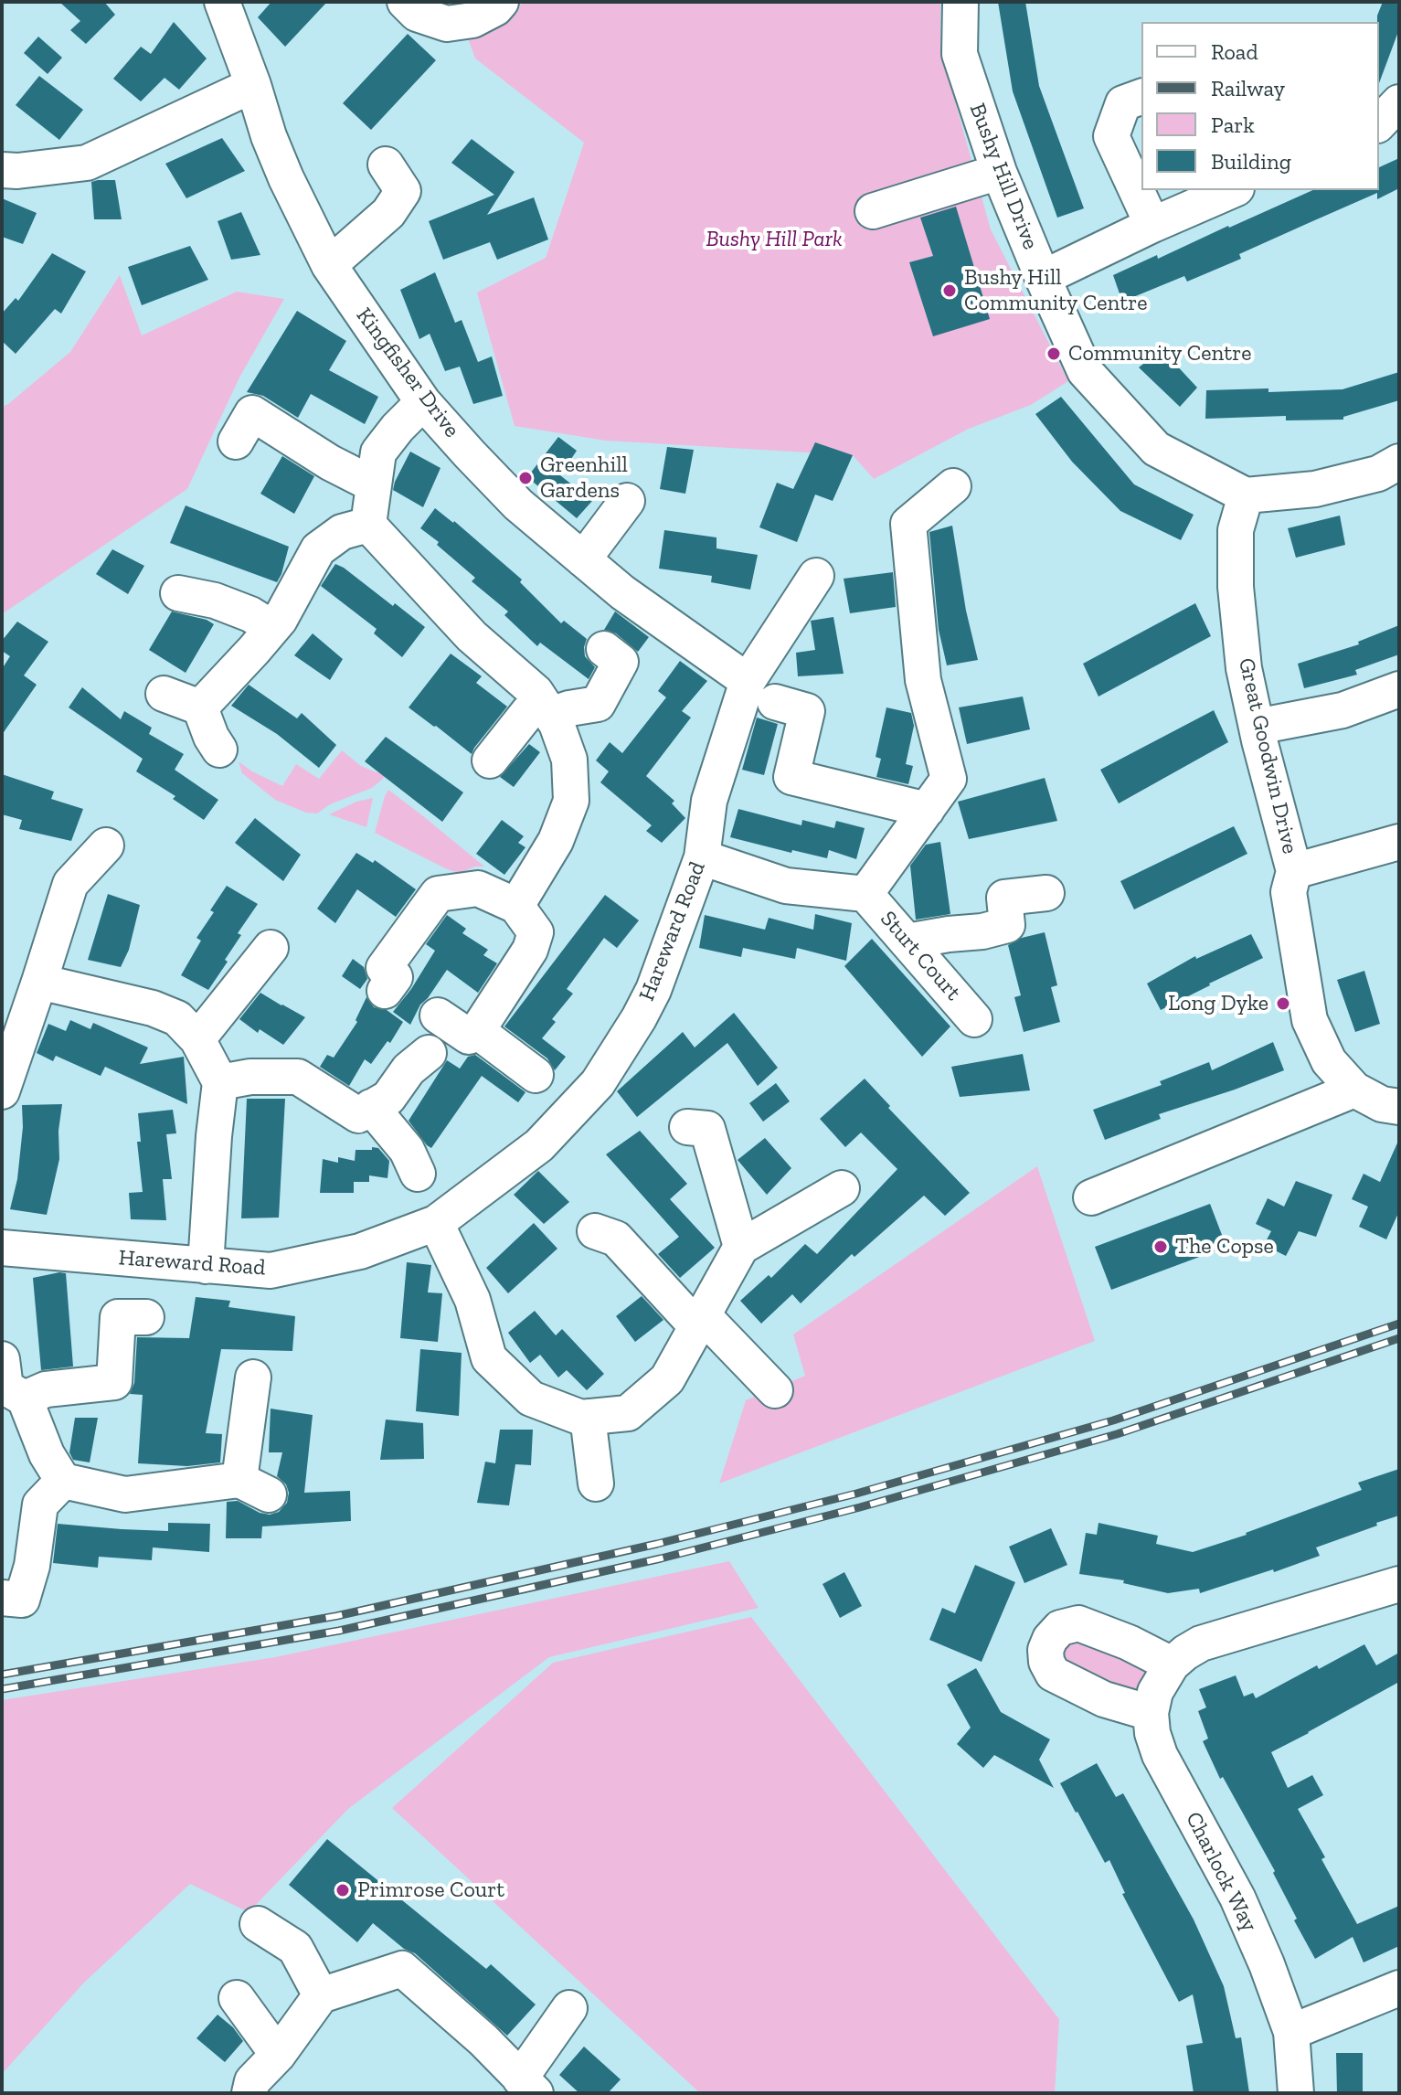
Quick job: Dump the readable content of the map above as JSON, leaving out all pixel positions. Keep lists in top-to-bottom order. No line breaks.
{"streets":{"street":["Bushy Hill Drive","Kingfisher Drive","Great Goodwin Drive","Hareward Road","Sturt Court","Charlock Way"]},"crossings":[["Bushy Hill Drive","Great Goodwin Drive"],["Kingfisher Drive","Hareward Road"]],"parks":["Bushy Hill Park"],"places":["Bushy Hill Community Centre","Community Centre","Greenhill Gardens","Long Dyke","The Copse","Primrose Court"],"legend":["Road","Railway","Park","Building"]}
